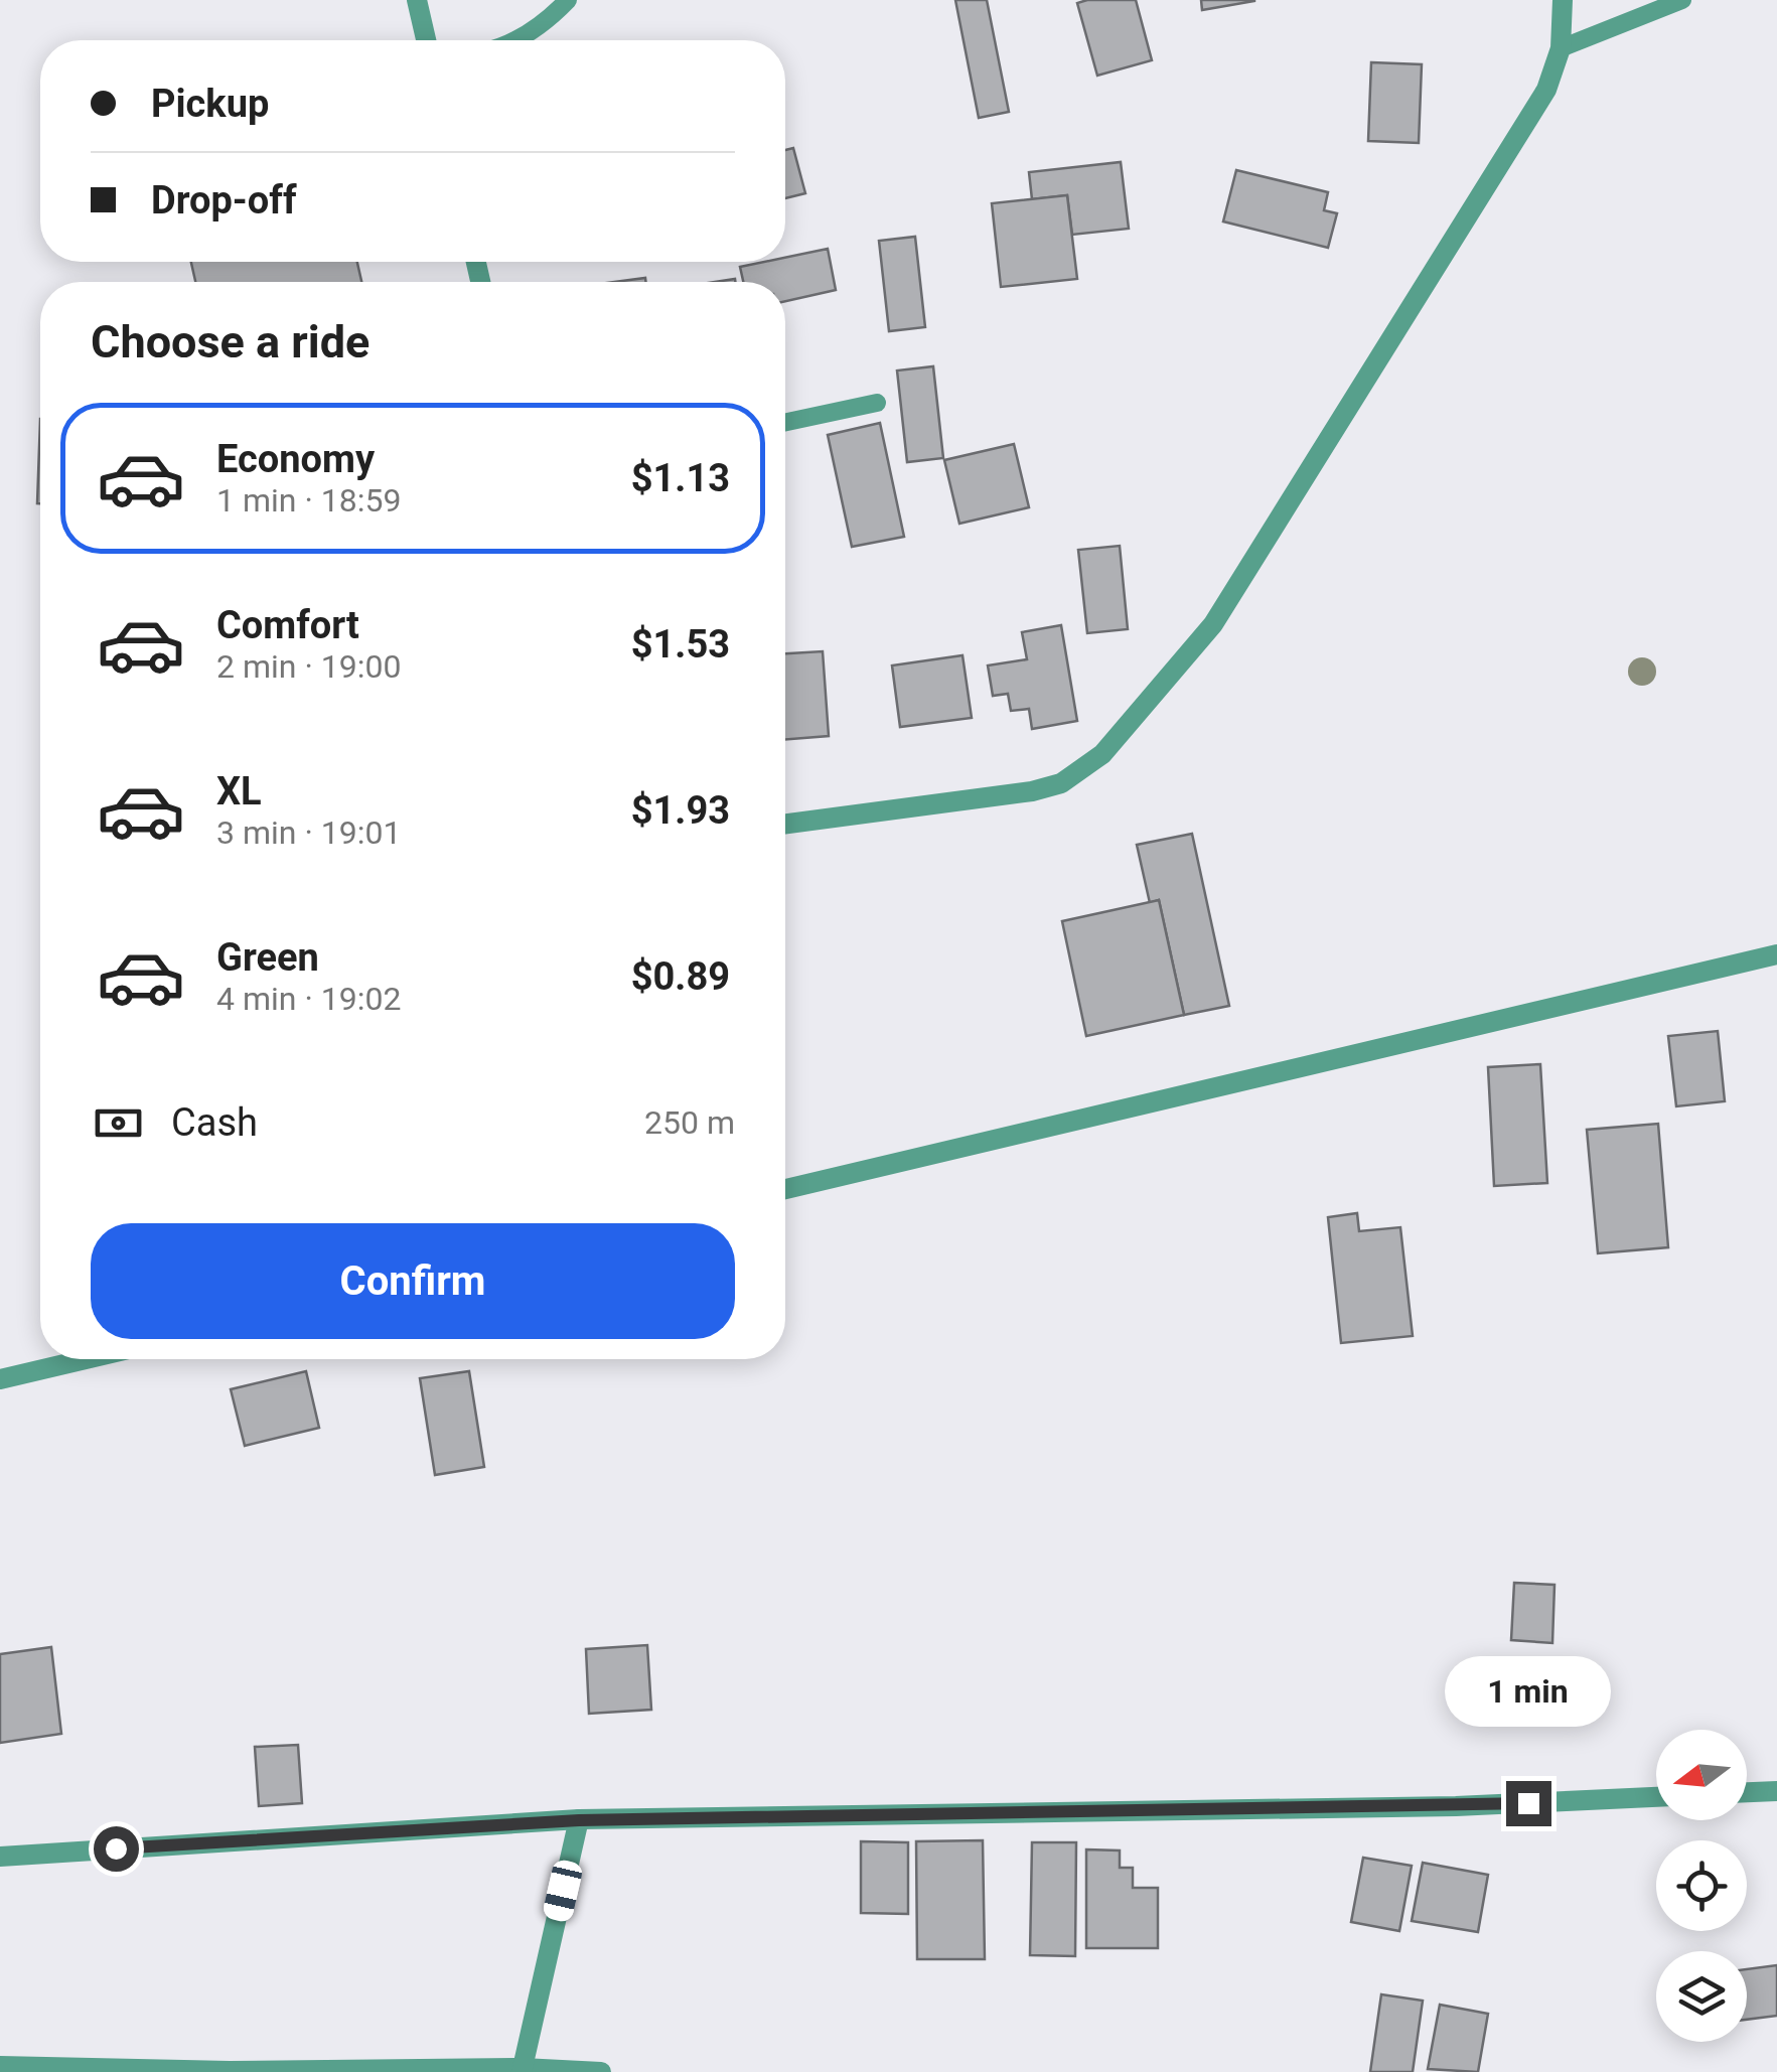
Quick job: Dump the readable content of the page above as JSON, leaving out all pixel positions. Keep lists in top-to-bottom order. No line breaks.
{"north":"left","page":{"banner":["Pickup","Drop-off"],"heading":"Choose a ride","list":[{"name":"Economy","note":"1 min · 18:59","value":"$1.13"},{"name":"Comfort","note":"2 min · 19:00","value":"$1.53"},{"name":"XL","note":"3 min · 19:01","value":"$1.93"},{"name":"Green","note":"4 min · 19:02","value":"$0.89"}],"pay":["Cash","250 m"],"buttons":"Confirm","bubble":"1 min"}}
